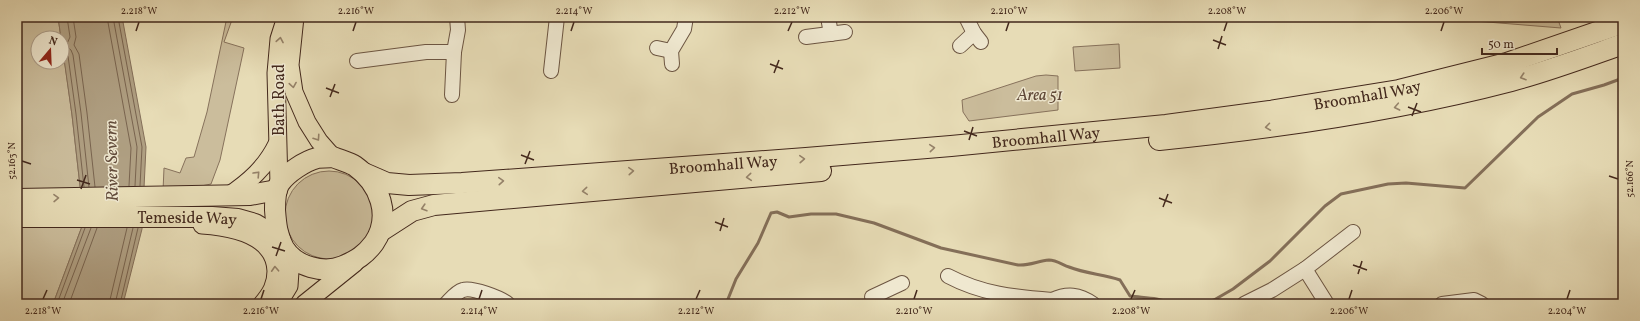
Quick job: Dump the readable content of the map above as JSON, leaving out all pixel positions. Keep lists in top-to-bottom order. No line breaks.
{"streets":{"highway":["Broomhall Way","Temeside Way"],"main road":["Bath Road"]},"crossings":[["Broomhall Way","Bath Road"],["Broomhall Way","Temeside Way"],["Bath Road","Temeside Way"]],"water":["River Severn"],"parks":["Area 51"],"scale_bar":"50 m","north":"top","coordinates":["2.218°W","2.216°W","2.214°W","2.212°W","2.210°W","2.208°W","2.206°W","52.163°N","52.166°N","2.204°W"]}
